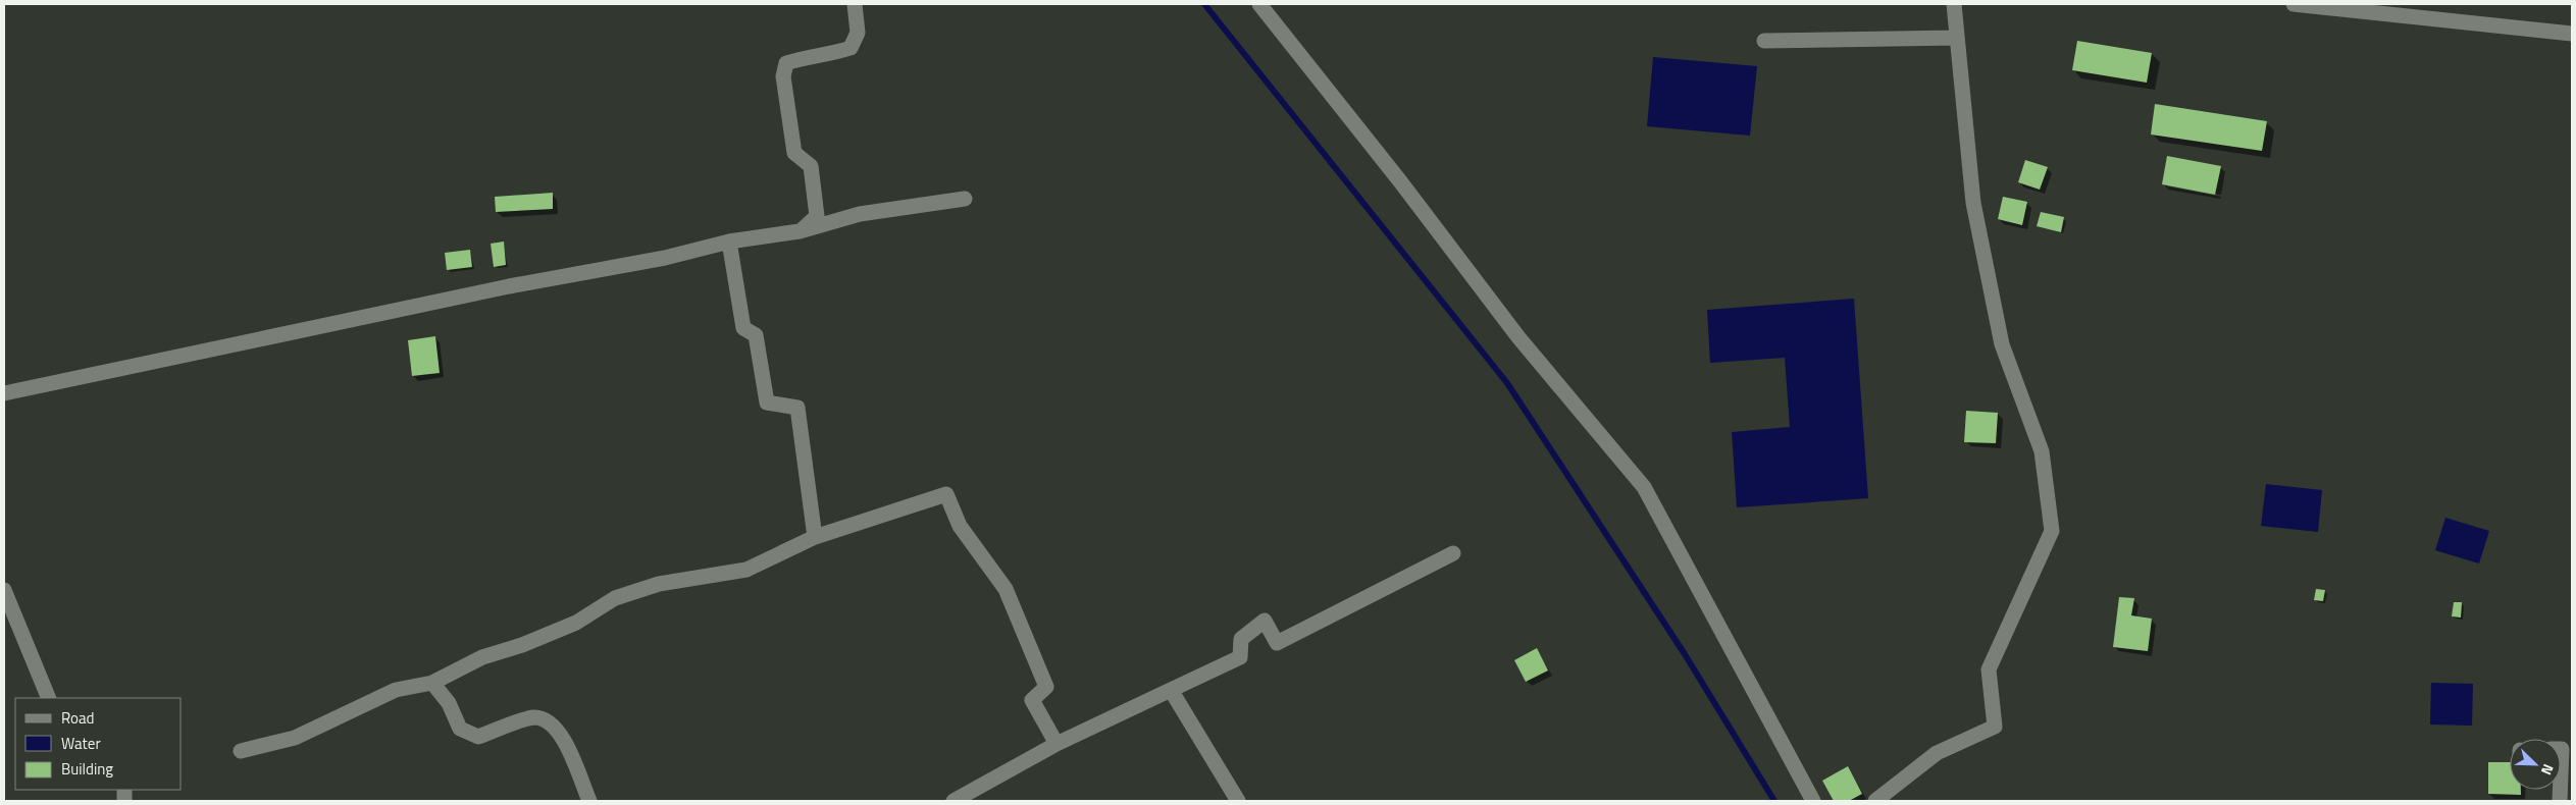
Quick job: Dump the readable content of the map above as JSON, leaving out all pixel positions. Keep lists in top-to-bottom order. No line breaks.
{"legend":["Road","Water","Building"],"north":"bottom right"}
